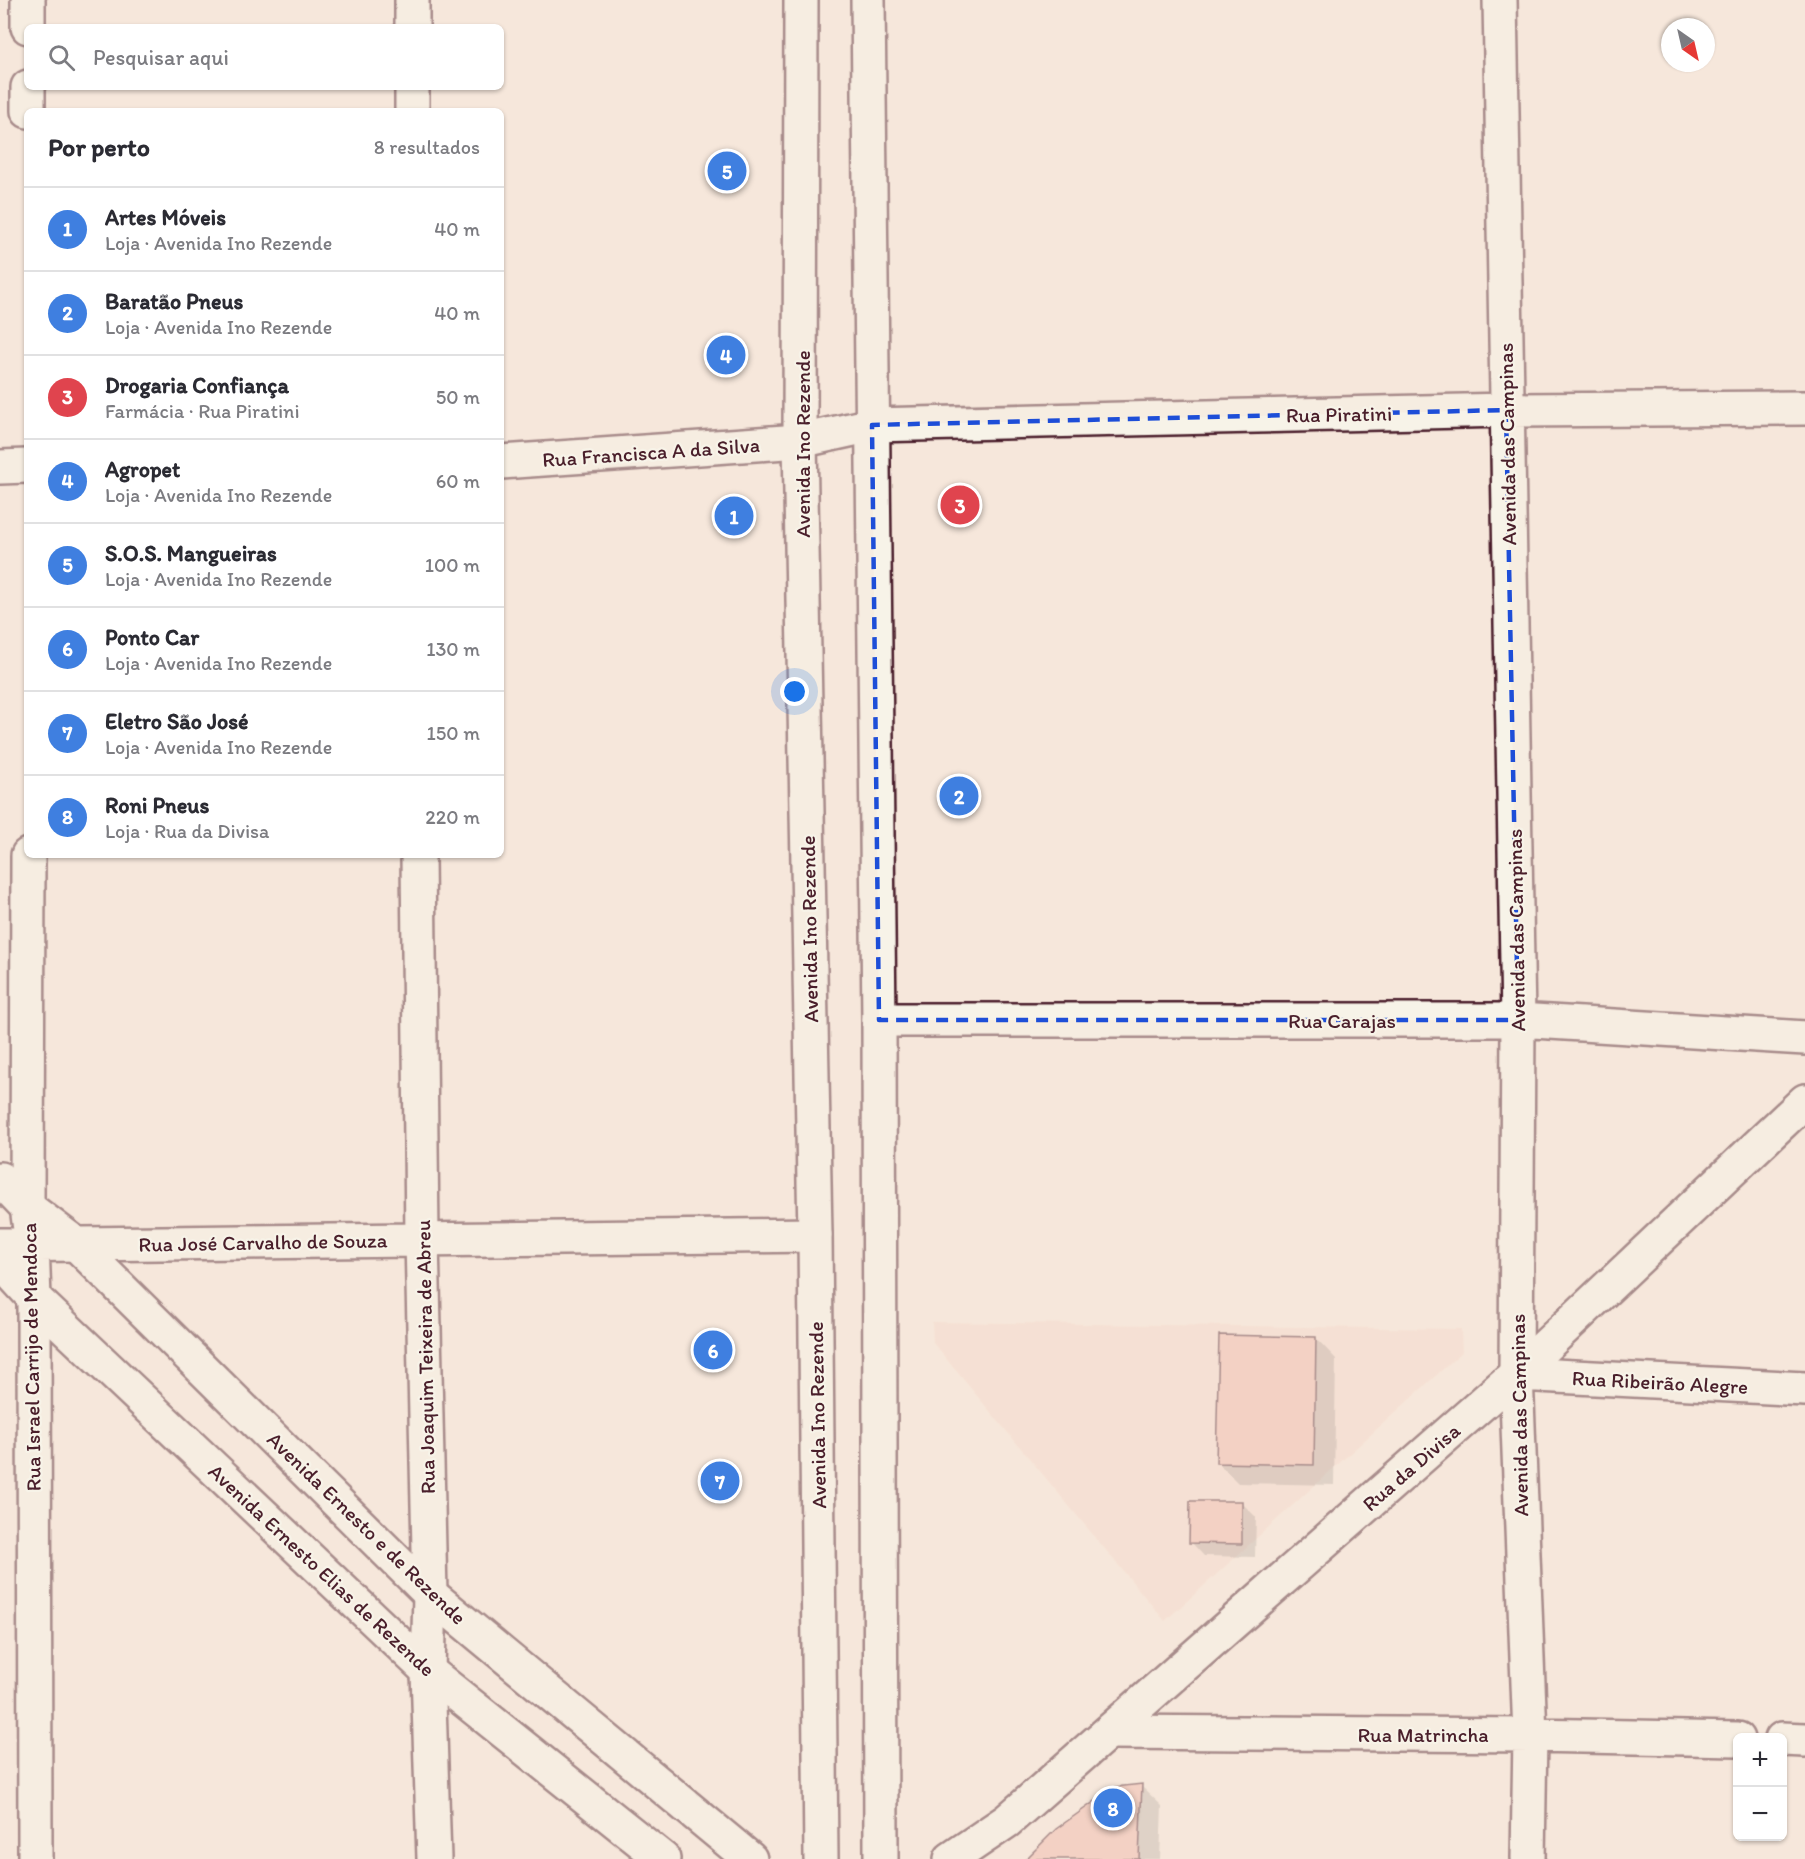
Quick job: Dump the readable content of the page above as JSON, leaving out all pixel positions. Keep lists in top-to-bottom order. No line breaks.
{"streets":{"street":["Rua Piratini","Avenida Ino Rezende","Avenida das Campinas","Rua Francisca A da Silva","Rua Carajas","Rua José Carvalho de Souza","Rua Israel Carrijo de Mendoca","Rua Joaquim Teixeira de Abreu","Rua Ribeirão Alegre","Rua da Divisa","Avenida Ernesto e de Rezende","Avenida Ernesto Elias de Rezende","Rua Matrincha"]},"crossings":[["Rua Piratini","Avenida das Campinas"],["Rua Piratini","Rua Francisca A da Silva"],["Avenida Ino Rezende","Rua Francisca A da Silva"],["Avenida Ino Rezende","Rua José Carvalho de Souza"],["Avenida das Campinas","Rua Carajas"],["Avenida das Campinas","Rua Ribeirão Alegre"],["Avenida das Campinas","Rua da Divisa"],["Avenida das Campinas","Rua Matrincha"],["Rua José Carvalho de Souza","Rua Israel Carrijo de Mendoca"],["Rua José Carvalho de Souza","Rua Joaquim Teixeira de Abreu"],["Rua José Carvalho de Souza","Avenida Ernesto e de Rezende"],["Rua Israel Carrijo de Mendoca","Avenida Ernesto e de Rezende"],["Rua Israel Carrijo de Mendoca","Avenida Ernesto Elias de Rezende"],["Rua Joaquim Teixeira de Abreu","Avenida Ernesto e de Rezende"],["Rua Joaquim Teixeira de Abreu","Avenida Ernesto Elias de Rezende"],["Rua Ribeirão Alegre","Rua da Divisa"],["Rua da Divisa","Rua Matrincha"]],"north":"bottom right","page":{"search":"Pesquisar aqui","heading":["Por perto","8 resultados"],"pins":["5","4","3","1","2","6","7","8"],"list":[{"mark":"1","name":"Artes Móveis","note":"Loja · Avenida Ino Rezende","value":"40 m"},{"mark":"2","name":"Baratão Pneus","note":"Loja · Avenida Ino Rezende","value":"40 m"},{"mark":"3","name":"Drogaria Confiança","note":"Farmácia · Rua Piratini","value":"50 m"},{"mark":"4","name":"Agropet","note":"Loja · Avenida Ino Rezende","value":"60 m"},{"mark":"5","name":"S.O.S. Mangueiras","note":"Loja · Avenida Ino Rezende","value":"100 m"},{"mark":"6","name":"Ponto Car","note":"Loja · Avenida Ino Rezende","value":"130 m"},{"mark":"7","name":"Eletro São José","note":"Loja · Avenida Ino Rezende","value":"150 m"},{"mark":"8","name":"Roni Pneus","note":"Loja · Rua da Divisa","value":"220 m"}],"map_buttons":["+","−"]}}
